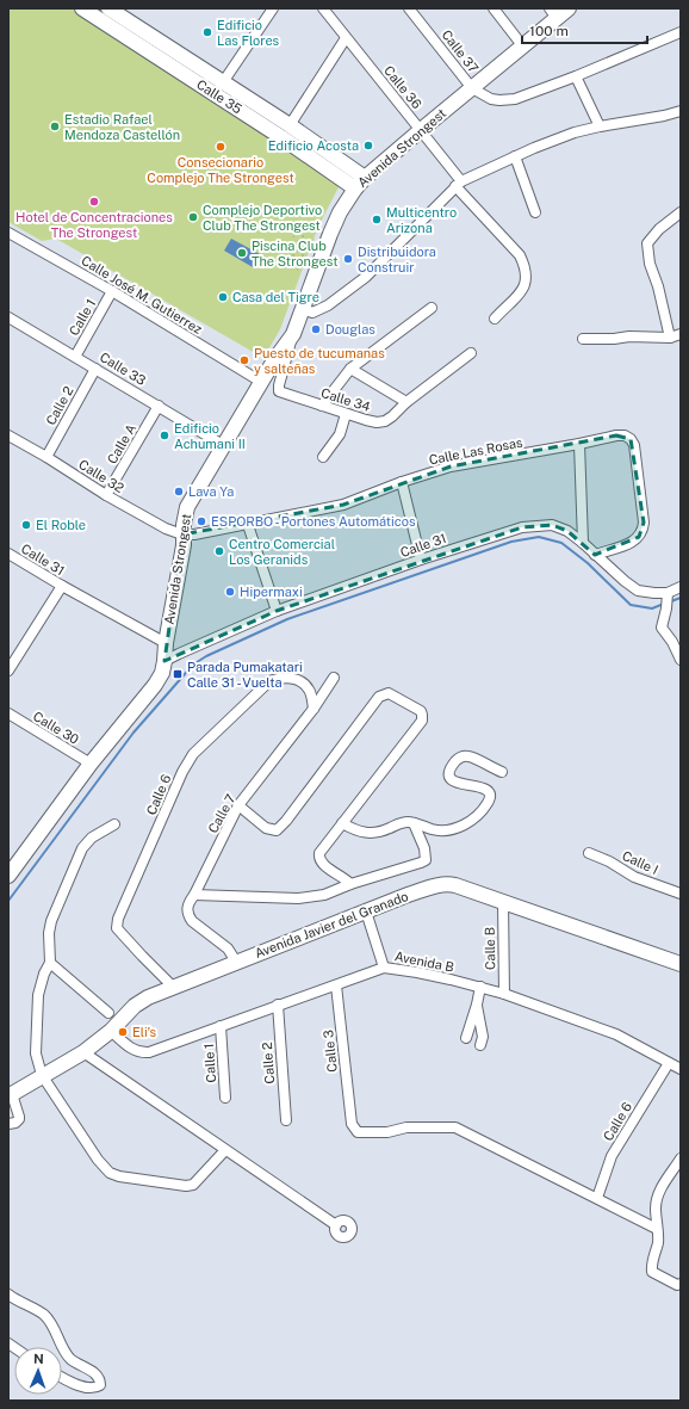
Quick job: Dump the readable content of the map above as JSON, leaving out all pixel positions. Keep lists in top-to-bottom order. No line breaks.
{"streets":{"street":["Calle 37","Calle 36","Calle 35","Avenida Strongest","Calle José M. Gutierrez","Calle 1","Calle 33","Calle 34","Calle 2","Calle A","Calle Las Rosas","Calle 32","Calle 31","Calle 30","Calle 6","Calle 7","Calle I","Avenida Javier del Granado","Calle B","Avenida B","Calle 3"]},"crossings":[["Calle 37","Avenida Strongest"],["Calle 36","Avenida Strongest"],["Calle 35","Avenida Strongest"],["Avenida Strongest","Calle José M. Gutierrez"],["Avenida Strongest","Calle 33"],["Avenida Strongest","Calle 34"],["Avenida Strongest","Calle Las Rosas"],["Avenida Strongest","Calle 32"],["Avenida Strongest","Calle 31"],["Avenida Strongest","Calle 30"],["Calle José M. Gutierrez","Calle 1"],["Calle 1","Calle 33"],["Calle 1","Avenida B"],["Calle 33","Calle 2"],["Calle 33","Calle A"],["Calle 2","Calle 32"],["Calle 2","Avenida B"],["Calle A","Calle 32"],["Calle Las Rosas","Calle 32"],["Calle Las Rosas","Calle 31"],["Calle 6","Calle 7"],["Calle 6","Avenida Javier del Granado"],["Calle 6","Avenida B"],["Calle 6","Calle 3"],["Calle 7","Avenida Javier del Granado"],["Avenida Javier del Granado","Calle B"],["Avenida Javier del Granado","Avenida B"],["Calle B","Avenida B"],["Avenida B","Calle 3"]],"places":{"other":["Edificio Las Flores","Estadio Rafael Mendoza Castellón","Edificio Acosta","Consecionario Complejo The Strongest","Hotel de Concentraciones The Strongest","Complejo Deportivo Club The Strongest","Multicentro Arizona","Piscina Club The Strongest","Distribuidora Construir","Casa del Tigre","Douglas","Puesto de tucumanas y salteñas","Edificio Achumani II","Lava Ya","ESPORBO - Portones Automáticos","El Roble","Centro Comercial Los Geranids","Hipermaxi","Eli's"],"transit":["Parada Pumakatari Calle 31 - Vuelta"]},"scale_bar":"100 m","north":"top"}
